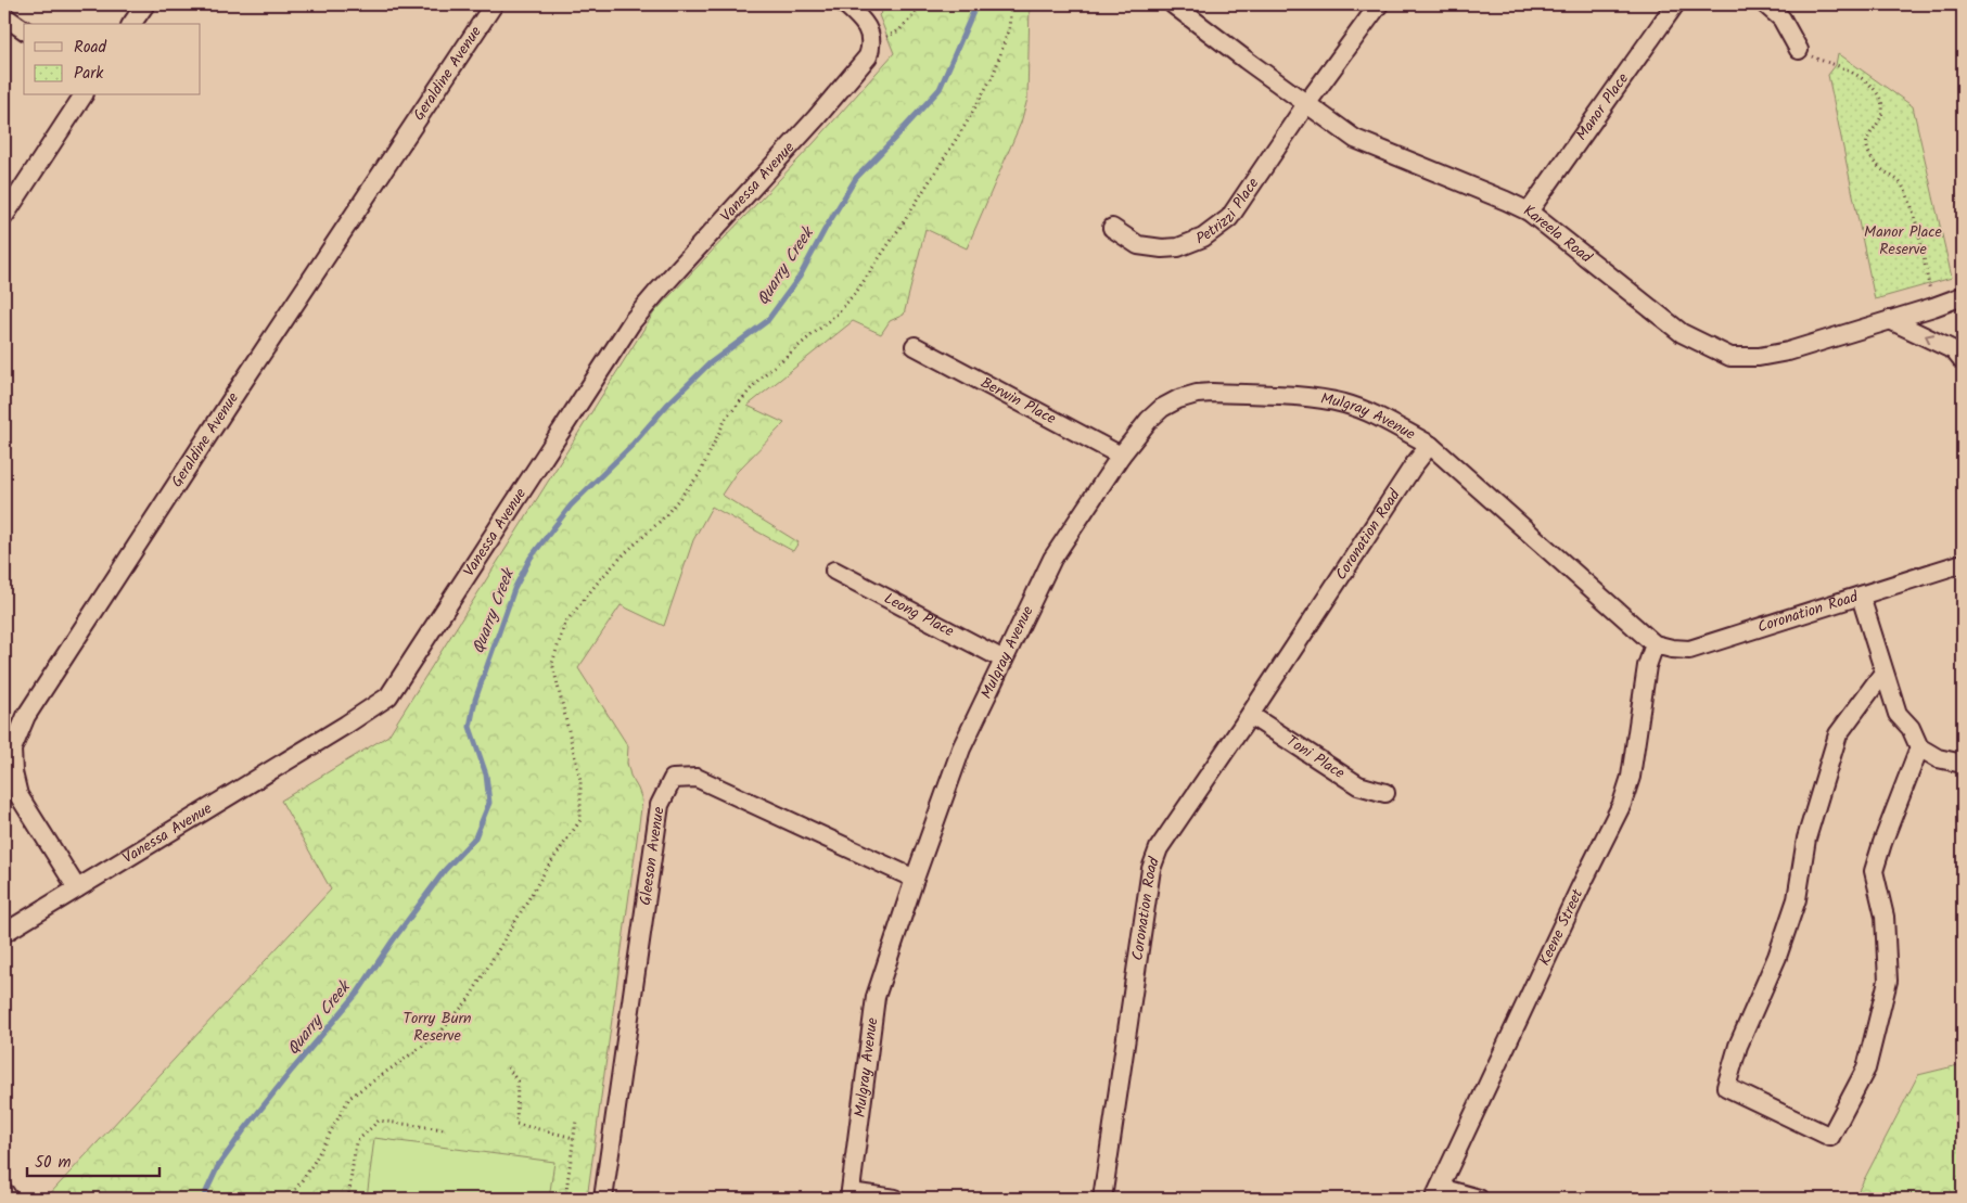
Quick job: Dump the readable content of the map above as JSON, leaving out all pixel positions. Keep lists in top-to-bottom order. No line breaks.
{"streets":{"street":["Geraldine Avenue","Manor Place","Vanessa Avenue","Petrizzi Place","Kareela Road","Berwin Place","Mulgray Avenue","Coronation Road","Leong Place","Toni Place","Gleeson Avenue","Keene Street"]},"crossings":[["Geraldine Avenue","Vanessa Avenue"],["Manor Place","Kareela Road"],["Petrizzi Place","Kareela Road"],["Berwin Place","Mulgray Avenue"],["Mulgray Avenue","Coronation Road"],["Mulgray Avenue","Leong Place"],["Mulgray Avenue","Gleeson Avenue"],["Coronation Road","Toni Place"],["Coronation Road","Keene Street"]],"water":["Quarry Creek"],"parks":["Manor Place Reserve","Torry Burn Reserve"],"legend":["Road","Park"],"scale_bar":"50 m"}
